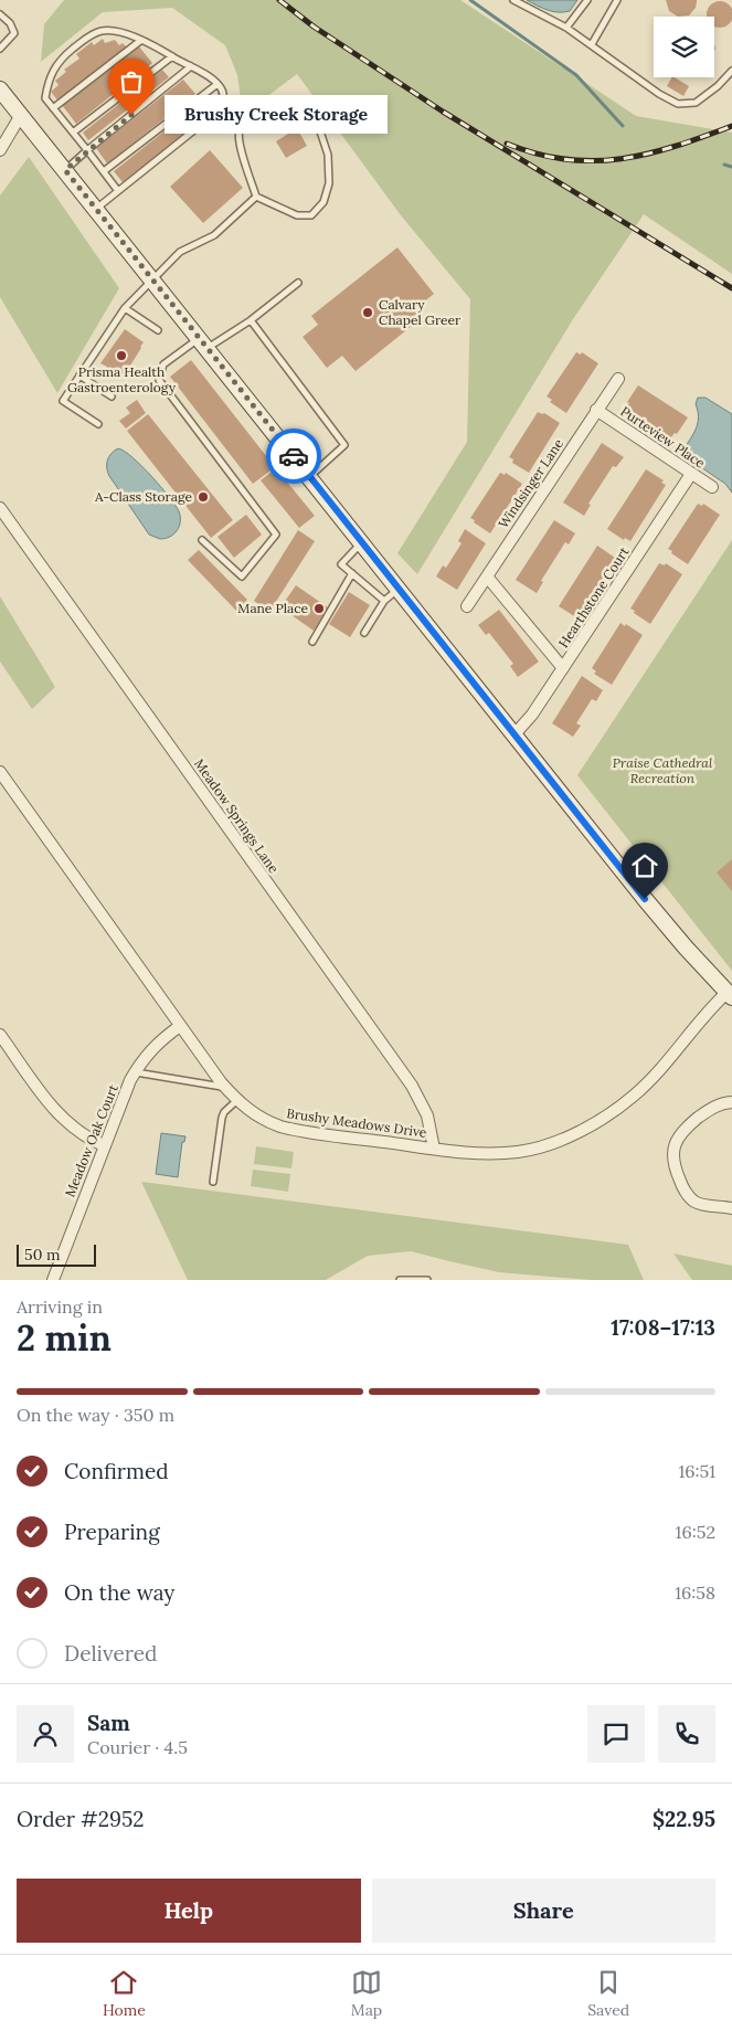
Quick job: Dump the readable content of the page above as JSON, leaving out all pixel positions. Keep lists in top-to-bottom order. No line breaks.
{"streets":{"street":["Purteview Place","Windsinger Lane","Hearthstone Court","Meadow Springs Lane","Brushy Meadows Drive","Meadow Oak Court"]},"crossings":[["Purteview Place","Windsinger Lane"],["Purteview Place","Hearthstone Court"],["Meadow Springs Lane","Brushy Meadows Drive"],["Brushy Meadows Drive","Meadow Oak Court"]],"parks":["Praise Cathedral Recreation"],"places":["Brushy Creek Storage","Calvary Chapel Greer","Prisma Health Gastroenterology","A-Class Storage","Mane Place"],"scale_bar":"50 m","page":{"bubble":"Brushy Creek Storage","scale":"50 m","heading":["2 min","Arriving in","17:08–17:13"],"panel":["Sam","Courier · 4.5","Order #2952","$22.95"],"bar":"On the way · 350 m","list":[["Confirmed","16:51"],["Preparing","16:52"],["On the way","16:58"],"Delivered"],"buttons":["Help","Share"],"tabs":["Home","Map","Saved"]}}
